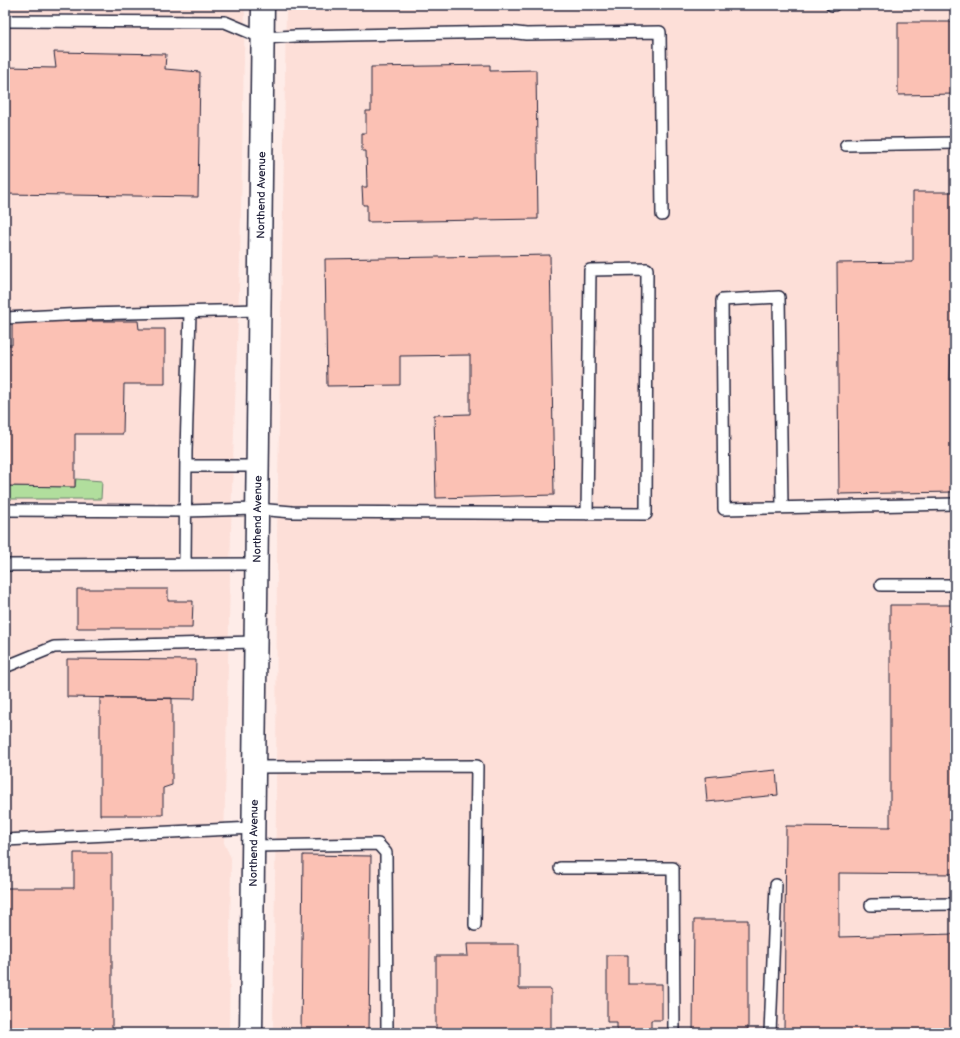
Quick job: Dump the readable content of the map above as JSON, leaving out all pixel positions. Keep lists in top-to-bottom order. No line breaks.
{"streets":{"street":["Northend Avenue"]}}
